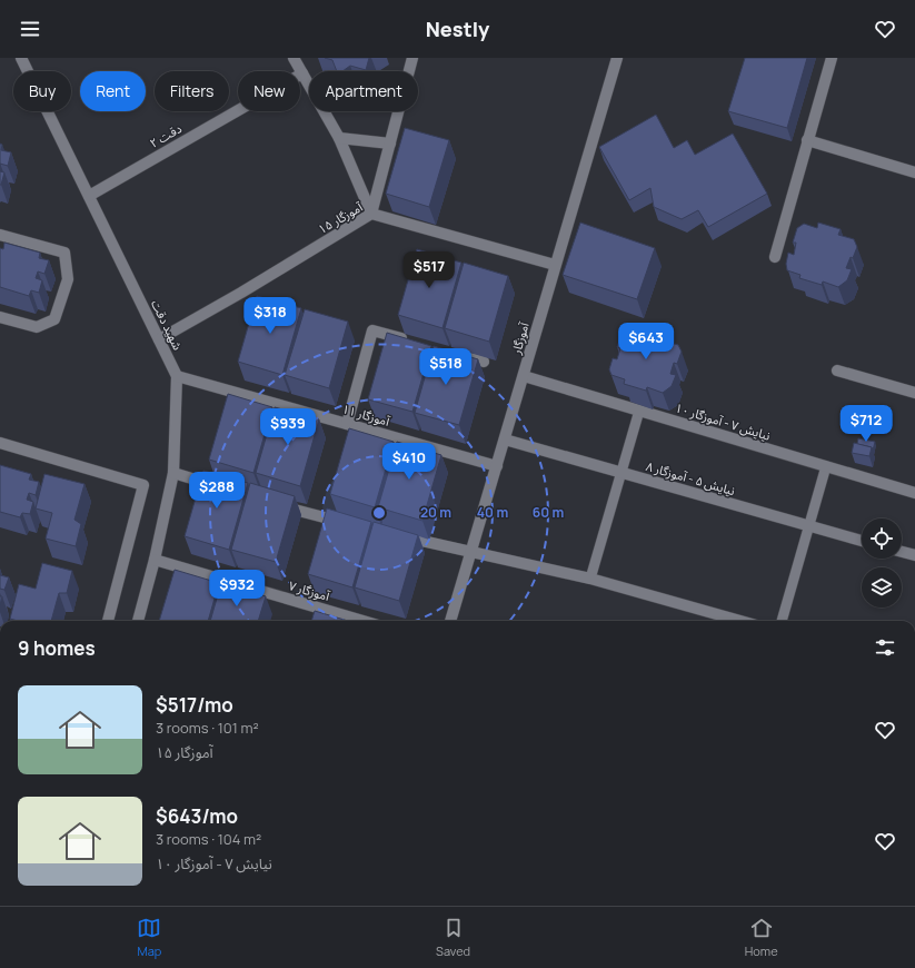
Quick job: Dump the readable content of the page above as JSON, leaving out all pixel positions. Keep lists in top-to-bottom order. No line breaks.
{"streets":{"street":["دقت ۲","آموزگار ۱۵","شهید دقت","آموزگار","آموزگار ۱۱","نیایش ۷ - آموزگار ۱۰","نیایش ۵ - آموزگار ۸","آموزگار ۷"]},"crossings":[["دقت ۲","شهید دقت"],["آموزگار ۱۵","شهید دقت"],["آموزگار ۱۵","آموزگار"],["شهید دقت","آموزگار ۱۱"],["شهید دقت","آموزگار ۷"],["آموزگار","آموزگار ۱۱"],["آموزگار","نیایش ۷ - آموزگار ۱۰"],["آموزگار","نیایش ۵ - آموزگار ۸"]],"page":{"header":"Nestly","chip":["Buy","Rent","Filters","New","Apartment"],"price":["$517","$318","$643","$518","$712","$939","$410","$288","$932"],"heading":"9 homes","list":[{"name":"$517/mo","note":"3 rooms · 101 m² · آموزگار ۱۵"},{"name":"$643/mo","note":"3 rooms · 104 m² · نیایش ۷ - آموزگار ۱۰"}],"tabs":["Map","Saved","Home"]},"rings":["20 m","40 m","60 m"]}
